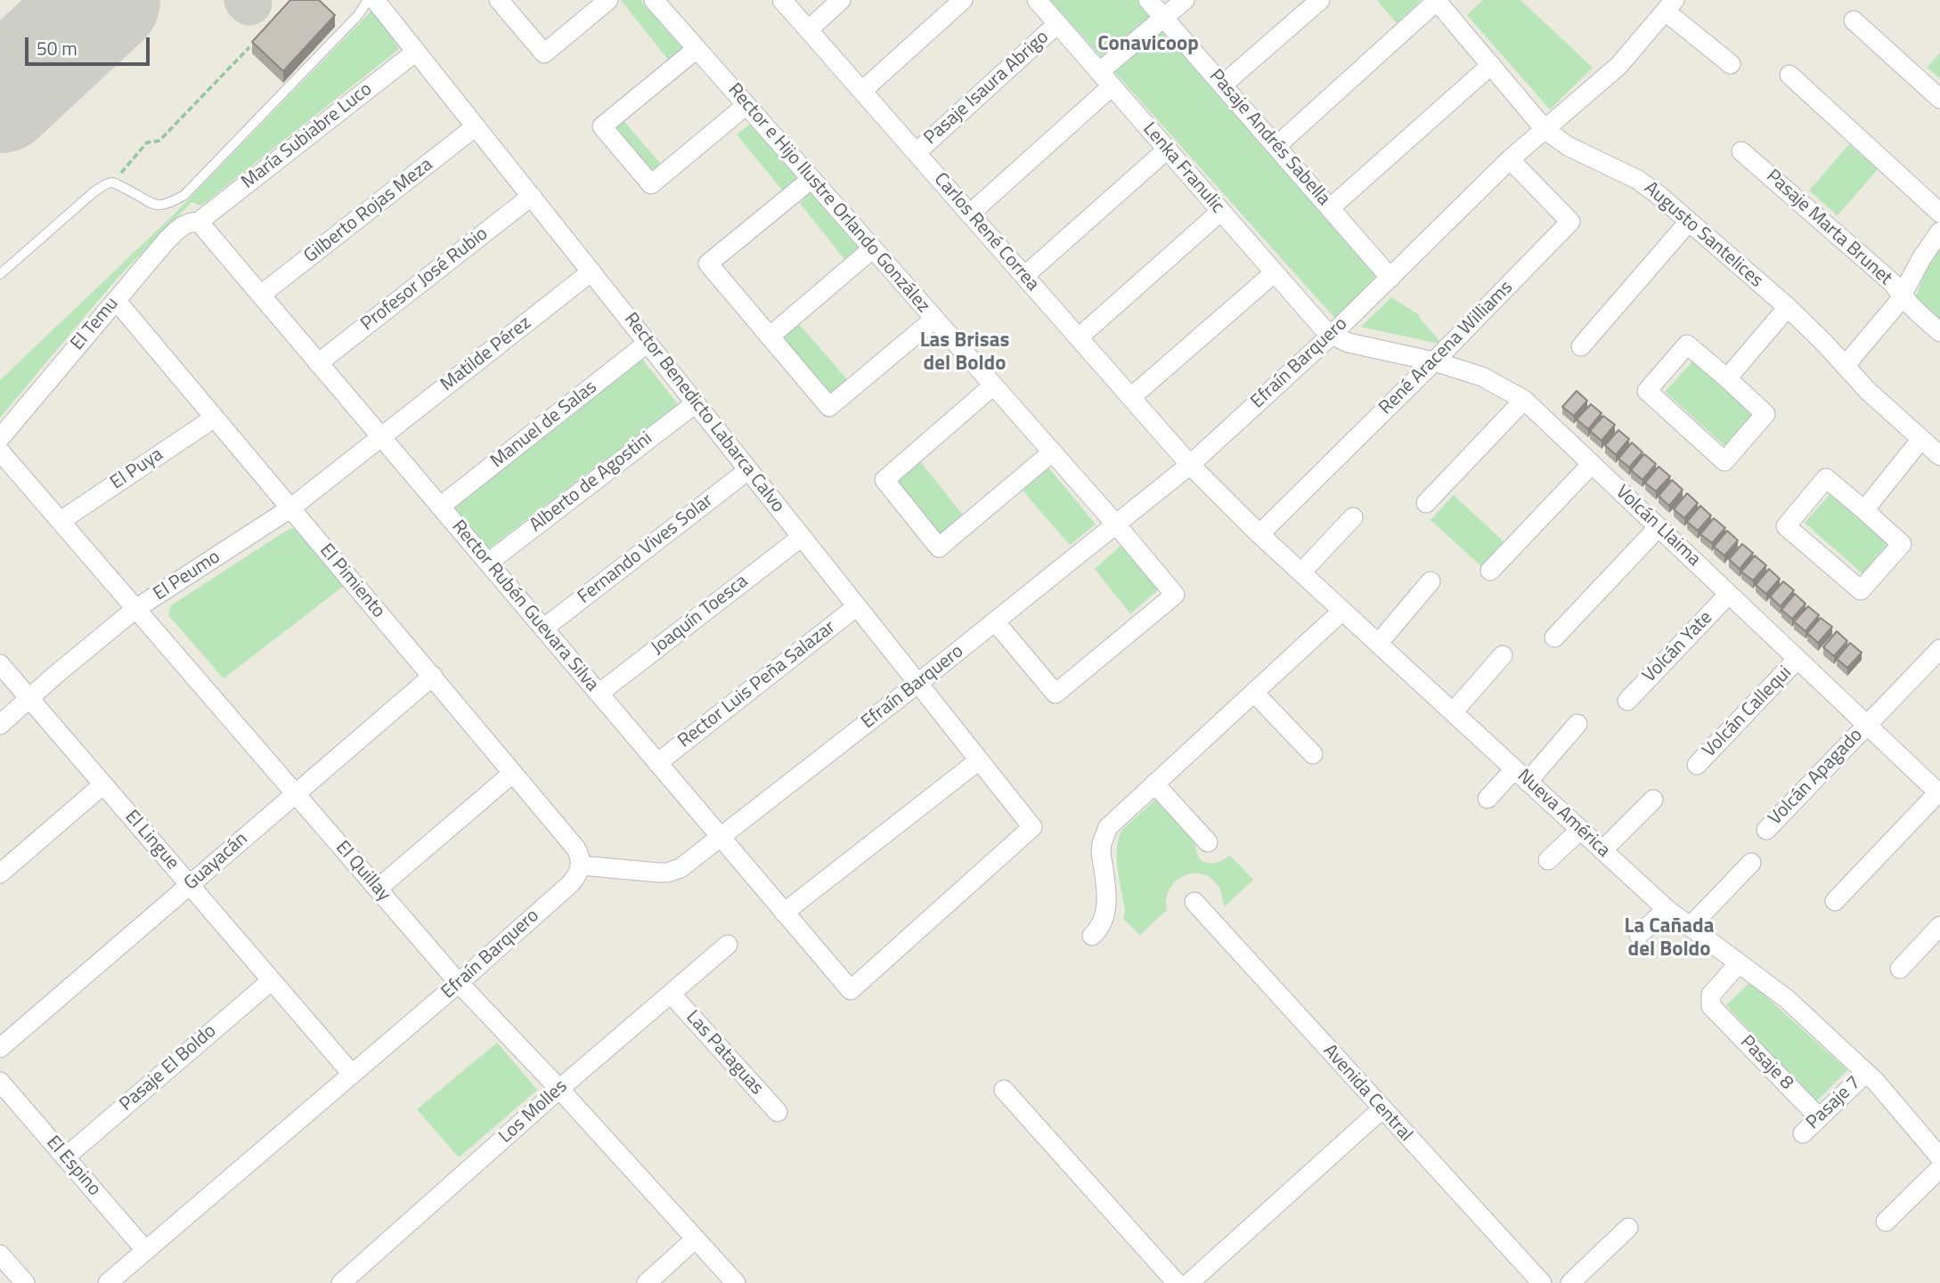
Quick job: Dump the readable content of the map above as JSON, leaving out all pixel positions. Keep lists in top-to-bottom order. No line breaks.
{"streets":{"street":["Pasaje Isaura Abrigo","María Subiabre Luco","Pasaje Andrés Sabella","Lenka Franulic","Rector e Hijo Ilustre Orlando González","Gilberto Rojas Meza","Pasaje Marta Brunet","Carlos René Correa","Augusto Santelices","Profesor José Rubio","El Temu","René Aracena Williams","Matilde Pérez","Efraín Barquero","Rector Benedicto Labarca Calvo","Manuel de Salas","El Puya","Alberto de Agostini","Volcán Llaima","Fernando Vives Solar","El Peumo","El Pimiento","Rector Rubén Guevara Silva","Joaquín Toesca","Volcán Yate","Rector Luis Peña Salazar","Volcán Callequi","Volcán Apagado","Nueva América","El Lingue","Guayacán","El Quillay","Las Pataguas","Pasaje 8","Pasaje El Boldo","Avenida Central","Pasaje 7","Los Molles","El Espino"]},"crossings":[["Pasaje Isaura Abrigo","Lenka Franulic"],["Pasaje Isaura Abrigo","Carlos René Correa"],["María Subiabre Luco","El Temu"],["María Subiabre Luco","Rector Benedicto Labarca Calvo"],["María Subiabre Luco","Rector Rubén Guevara Silva"],["Pasaje Andrés Sabella","Efraín Barquero"],["Lenka Franulic","Efraín Barquero"],["Lenka Franulic","Volcán Llaima"],["Rector e Hijo Ilustre Orlando González","Efraín Barquero"],["Gilberto Rojas Meza","Rector Benedicto Labarca Calvo"],["Gilberto Rojas Meza","Rector Rubén Guevara Silva"],["Carlos René Correa","Efraín Barquero"],["Carlos René Correa","Nueva América"],["Augusto Santelices","Efraín Barquero"],["Profesor José Rubio","Rector Benedicto Labarca Calvo"],["Profesor José Rubio","Rector Rubén Guevara Silva"],["El Temu","El Pimiento"],["El Temu","Rector Rubén Guevara Silva"],["René Aracena Williams","Efraín Barquero"],["René Aracena Williams","Volcán Llaima"],["René Aracena Williams","Nueva América"],["Matilde Pérez","Rector Benedicto Labarca Calvo"],["Matilde Pérez","El Peumo"],["Matilde Pérez","Rector Rubén Guevara Silva"],["Efraín Barquero","Rector Benedicto Labarca Calvo"],["Efraín Barquero","Volcán Llaima"],["Efraín Barquero","El Pimiento"],["Efraín Barquero","Rector Rubén Guevara Silva"],["Efraín Barquero","Nueva América"],["Efraín Barquero","El Lingue"],["Efraín Barquero","El Quillay"],["Efraín Barquero","El Espino"],["Rector Benedicto Labarca Calvo","Manuel de Salas"],["Rector Benedicto Labarca Calvo","Alberto de Agostini"],["Rector Benedicto Labarca Calvo","Fernando Vives Solar"],["Rector Benedicto Labarca Calvo","Rector Rubén Guevara Silva"],["Rector Benedicto Labarca Calvo","Joaquín Toesca"],["Rector Benedicto Labarca Calvo","Rector Luis Peña Salazar"],["Manuel de Salas","Rector Rubén Guevara Silva"],["El Puya","El Pimiento"],["El Puya","El Quillay"],["Alberto de Agostini","Rector Rubén Guevara Silva"],["Volcán Llaima","Volcán Yate"],["Volcán Llaima","Volcán Callequi"],["Volcán Llaima","Volcán Apagado"],["Fernando Vives Solar","Rector Rubén Guevara Silva"],["El Peumo","El Pimiento"],["El Peumo","Rector Rubén Guevara Silva"],["El Peumo","El Lingue"],["El Peumo","El Quillay"],["El Pimiento","Guayacán"],["Rector Rubén Guevara Silva","Joaquín Toesca"],["Rector Rubén Guevara Silva","Rector Luis Peña Salazar"],["Nueva América","Pasaje 8"],["Nueva América","Pasaje 7"],["El Lingue","Guayacán"],["El Lingue","Pasaje El Boldo"],["Guayacán","El Quillay"],["El Quillay","Los Molles"],["Las Pataguas","Los Molles"],["Pasaje 8","Pasaje 7"],["Pasaje El Boldo","El Espino"]],"districts":["Conavicoop","Las Brisas del Boldo","La Cañada del Boldo"],"scale_bar":"50 m"}
